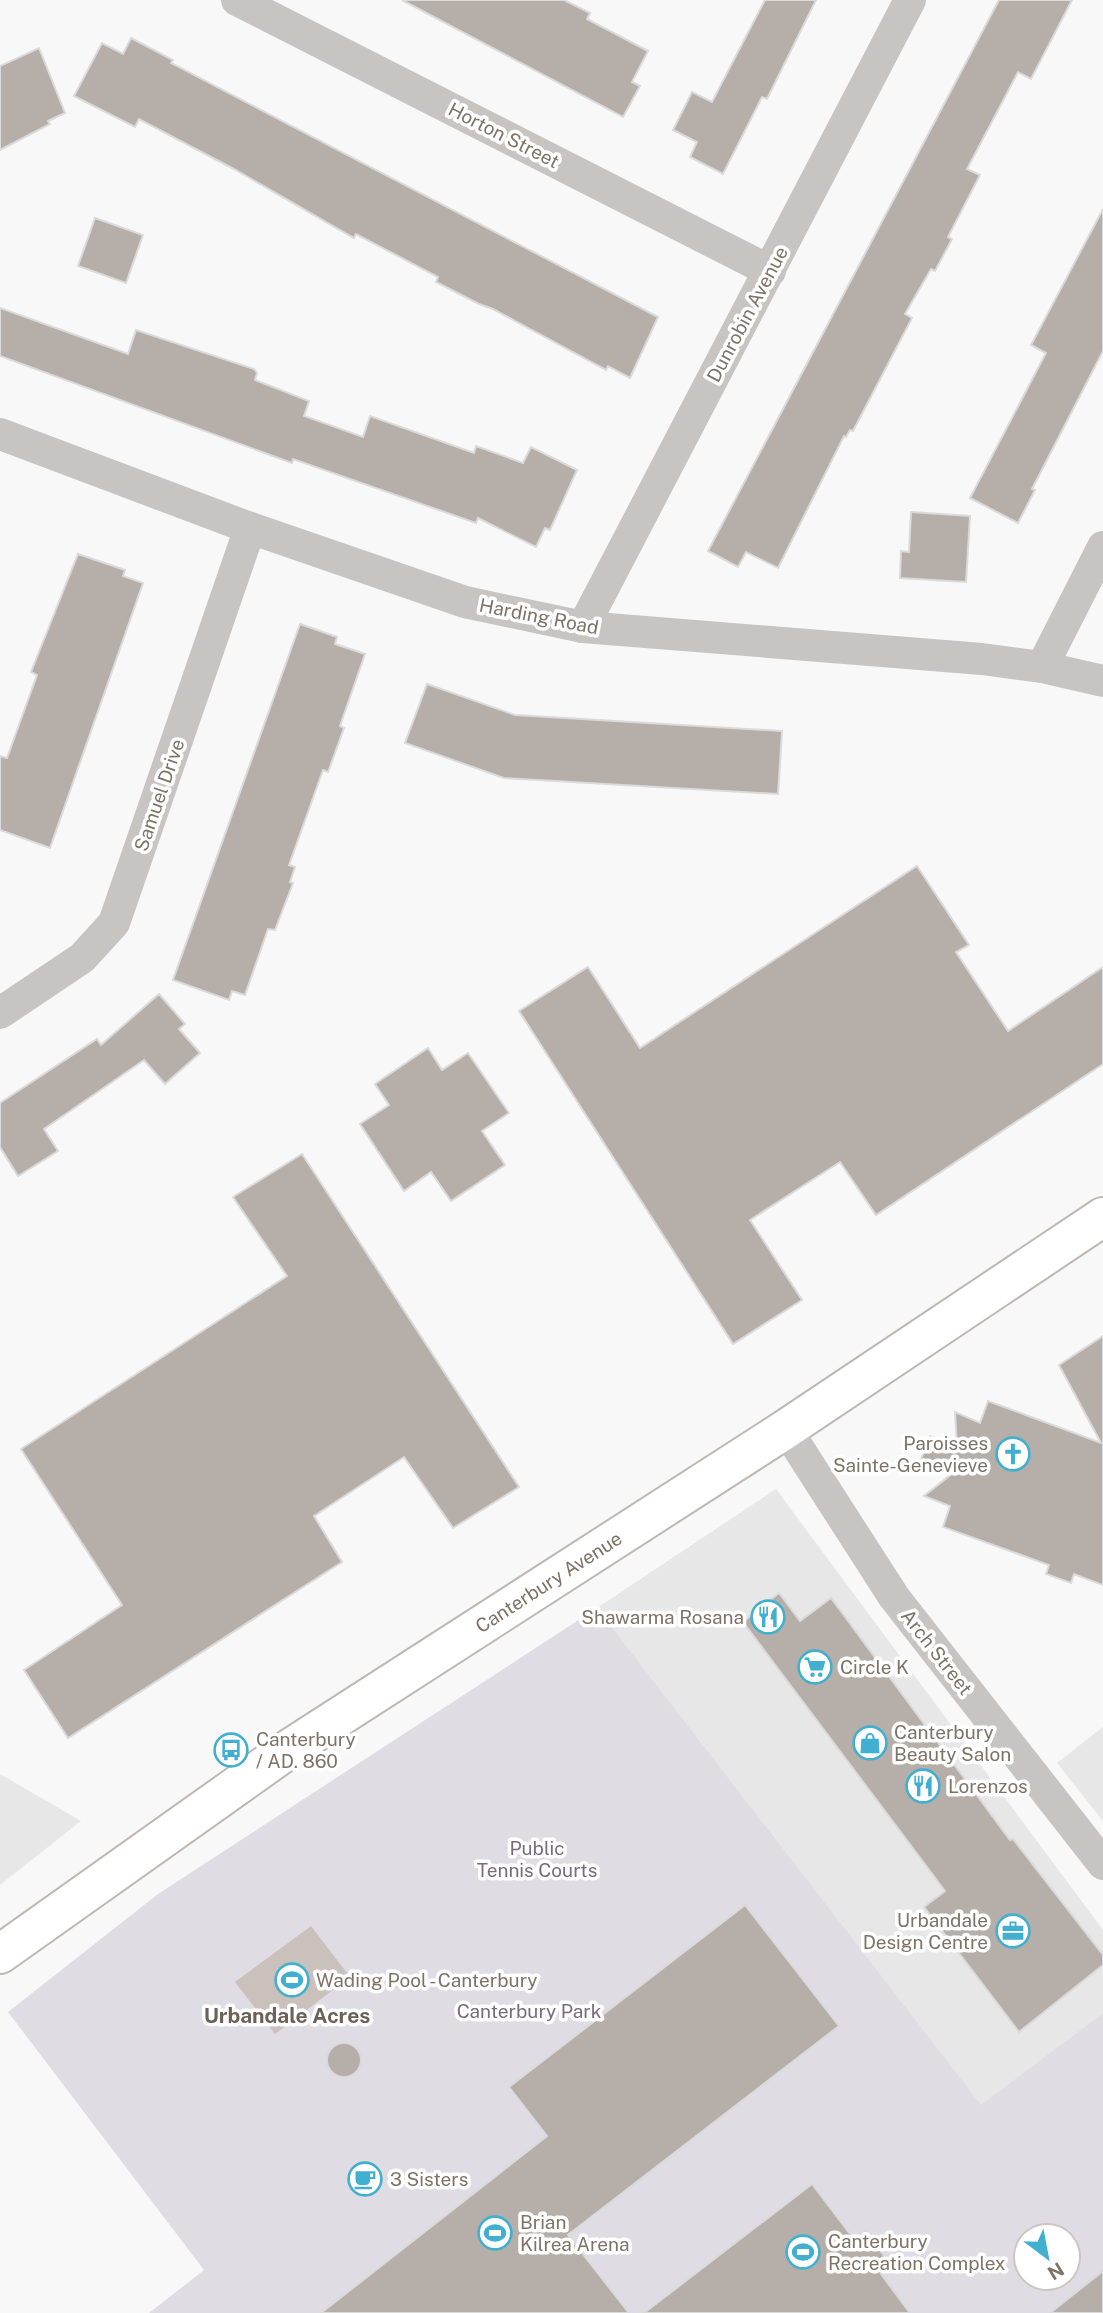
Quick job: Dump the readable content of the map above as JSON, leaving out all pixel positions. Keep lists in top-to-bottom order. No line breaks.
{"streets":{"street":["Horton Street","Dunrobin Avenue","Harding Road","Samuel Drive","Canterbury Avenue","Arch Street"]},"crossings":[["Horton Street","Dunrobin Avenue"],["Dunrobin Avenue","Harding Road"],["Harding Road","Samuel Drive"],["Canterbury Avenue","Arch Street"]],"districts":["Urbandale Acres"],"parks":["Public Tennis Courts","Canterbury Park"],"places":{"church":["Paroisses Sainte-Genevieve"],"restaurant":["Shawarma Rosana","Lorenzos"],"supermarket":["Circle K"],"shop":["Canterbury Beauty Salon"],"bus stop":["Canterbury / AD. 860"],"office":["Urbandale Design Centre"],"sports":["Wading Pool - Canterbury","Brian Kilrea Arena","Canterbury Recreation Complex"],"cafe":["3 Sisters"]},"north":"bottom right"}
